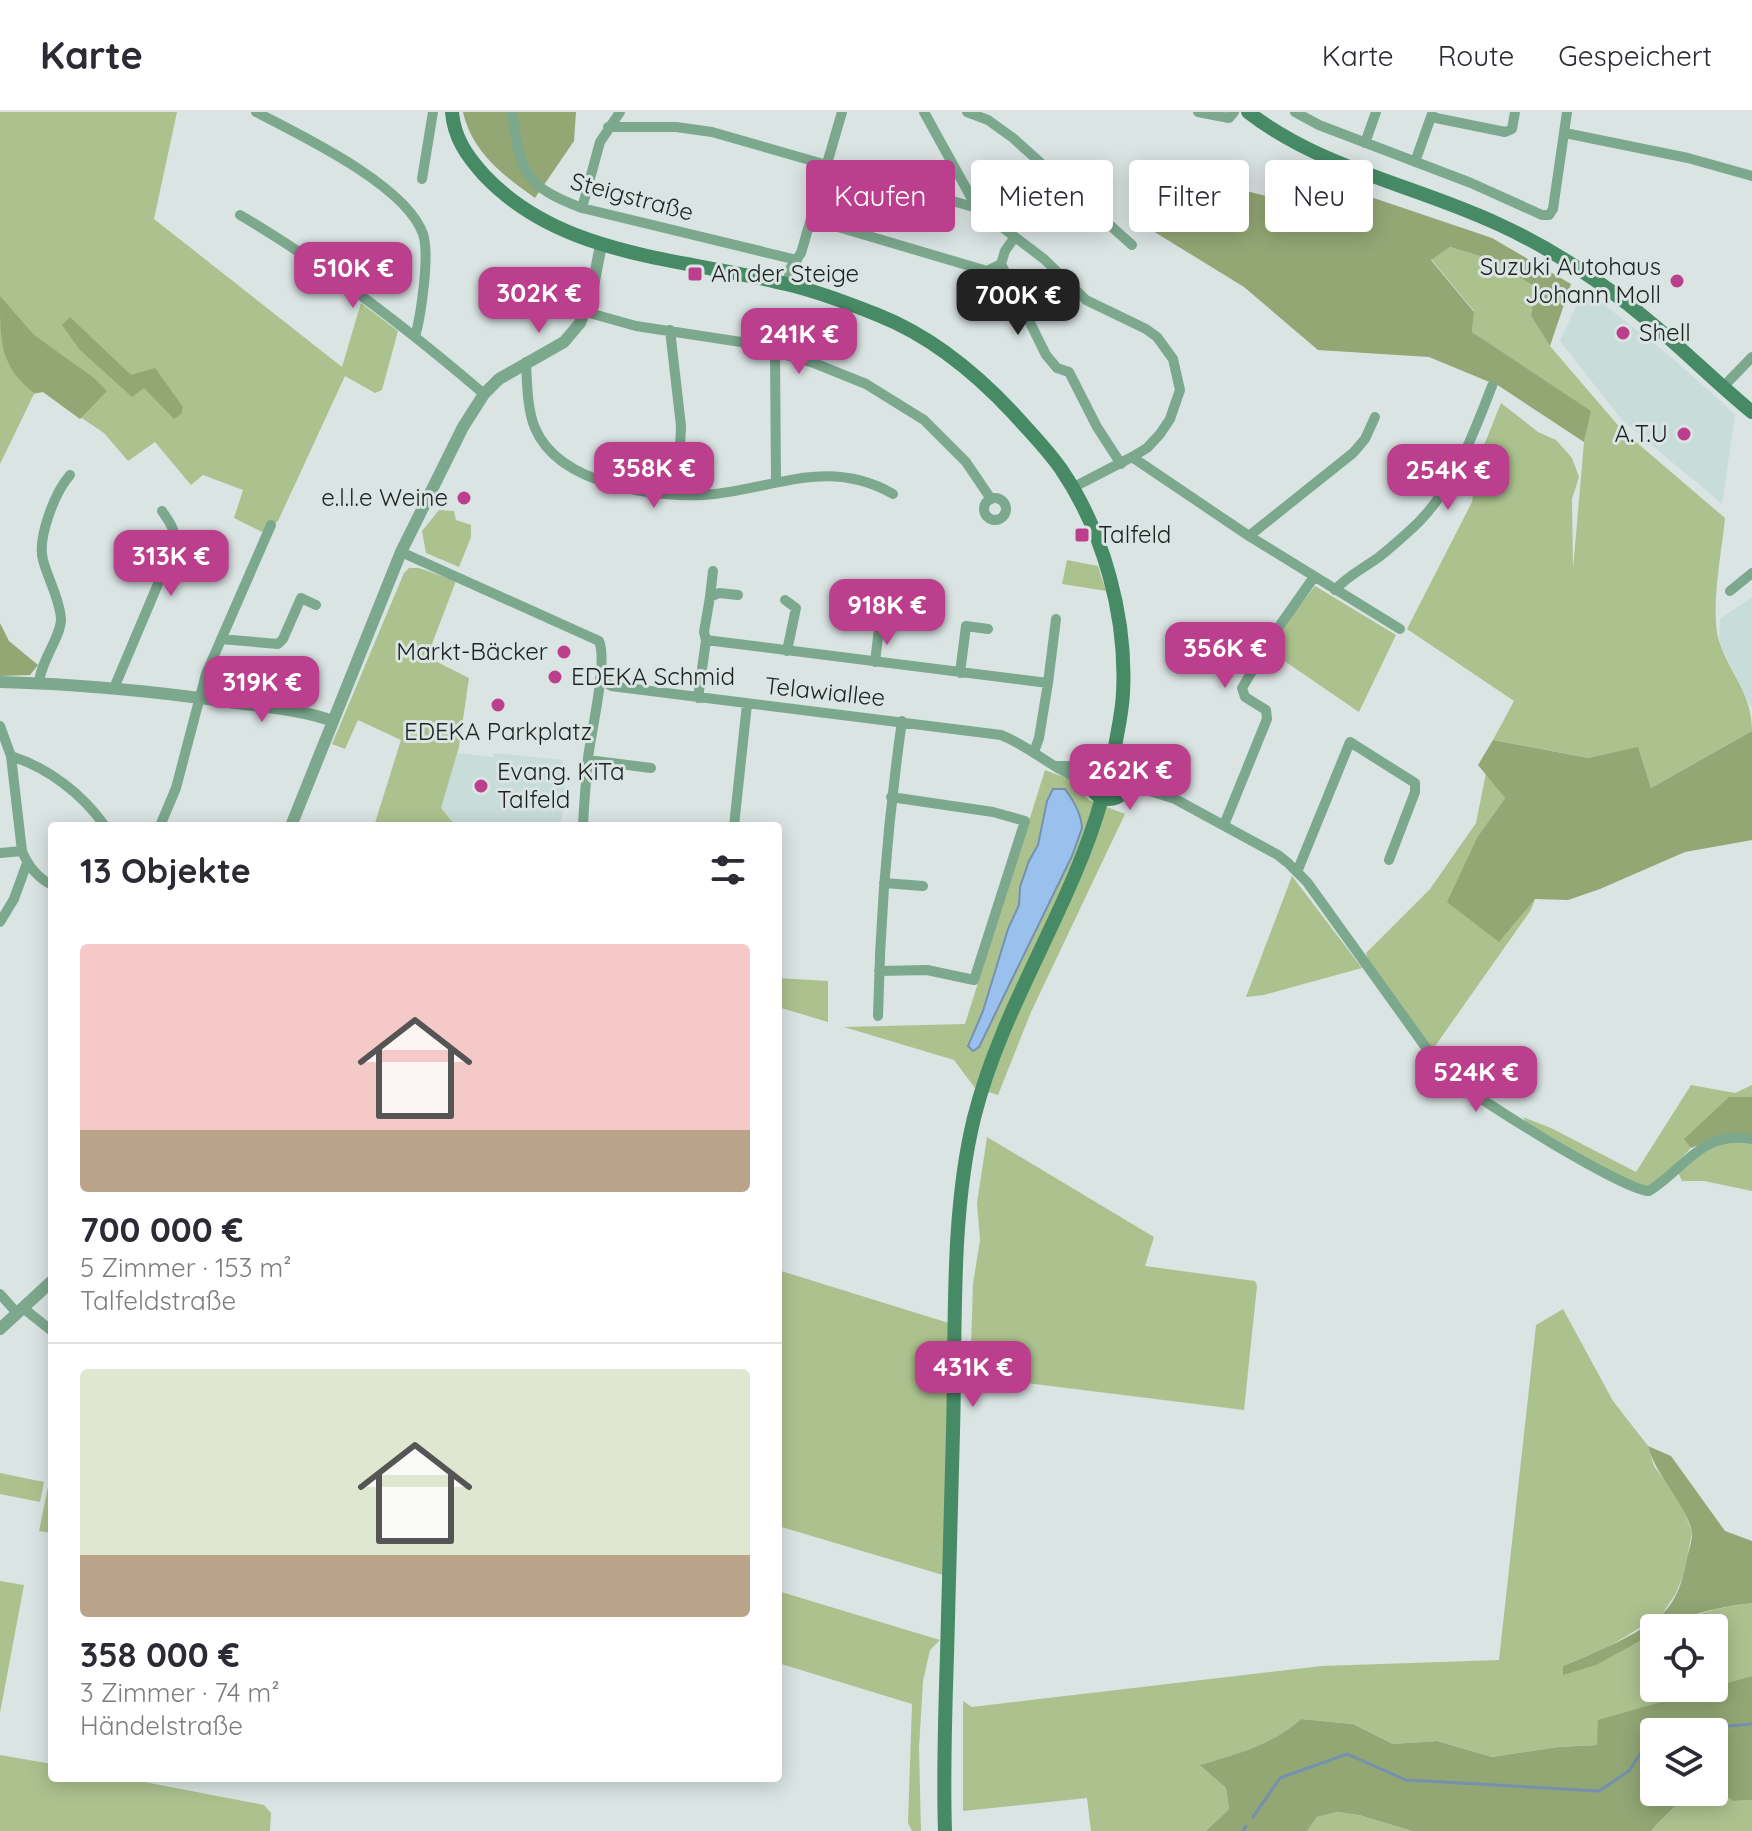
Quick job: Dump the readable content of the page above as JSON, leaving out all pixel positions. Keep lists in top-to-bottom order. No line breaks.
{"streets":{"street":["Steigstraße","Telawiallee"]},"places":{"transit":["An der Steige","Talfeld"],"other":["Suzuki Autohaus Johann Moll","Shell","A.T.U","e.l.l.e Weine","Markt-Bäcker","EDEKA Schmid","EDEKA Parkplatz","Evang. KiTa Talfeld"]},"page":{"header":"Karte","nav":["Karte","Route","Gespeichert"],"chip":["Kaufen","Mieten","Filter","Neu"],"price":["510K €","302K €","700K €","241K €","358K €","254K €","313K €","918K €","356K €","319K €","262K €","524K €","431K €"],"heading":"13 Objekte","list":[{"name":"700 000 €","note":"5 Zimmer · 153 m² · Talfeldstraße"},{"name":"358 000 €","note":"3 Zimmer · 74 m² · Händelstraße"}]}}
